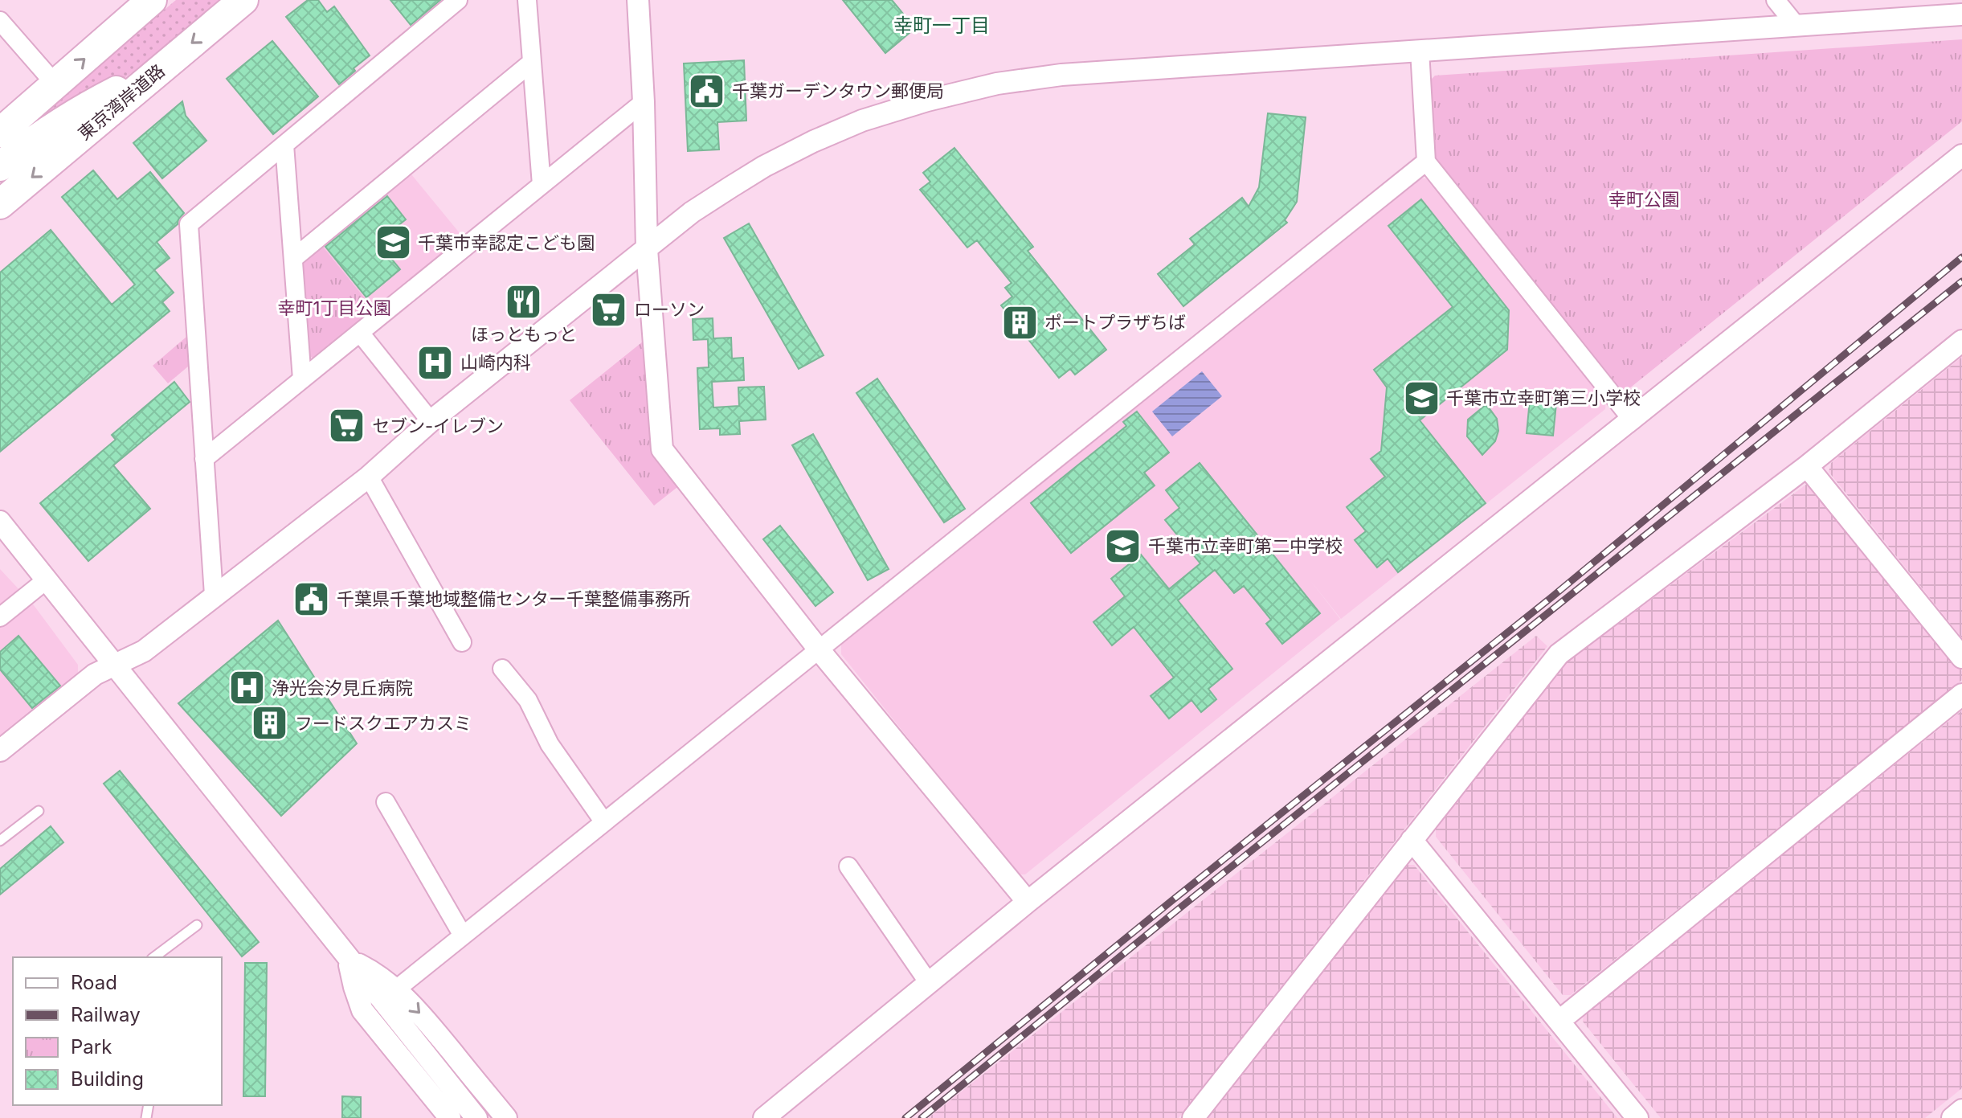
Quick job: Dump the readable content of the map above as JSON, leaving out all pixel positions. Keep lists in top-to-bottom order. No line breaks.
{"streets":{"highway":["東京湾岸道路"]},"districts":["幸町一丁目"],"parks":["幸町公園","幸町1丁目公園"],"places":{"public building":["千葉ガーデンタウン郵便局","千葉県千葉地域整備センター千葉整備事務所"],"school or university":["千葉市幸認定こども園","千葉市立幸町第三小学校","千葉市立幸町第二中学校"],"restaurant":["ほっともっと"],"supermarket":["ローソン","セブン-イレブン"],"building":["ポートプラザちば","フードスクエアカスミ"],"hospital":["山崎内科","浄光会汐見丘病院"]},"legend":["Road","Railway","Park","Building"]}
